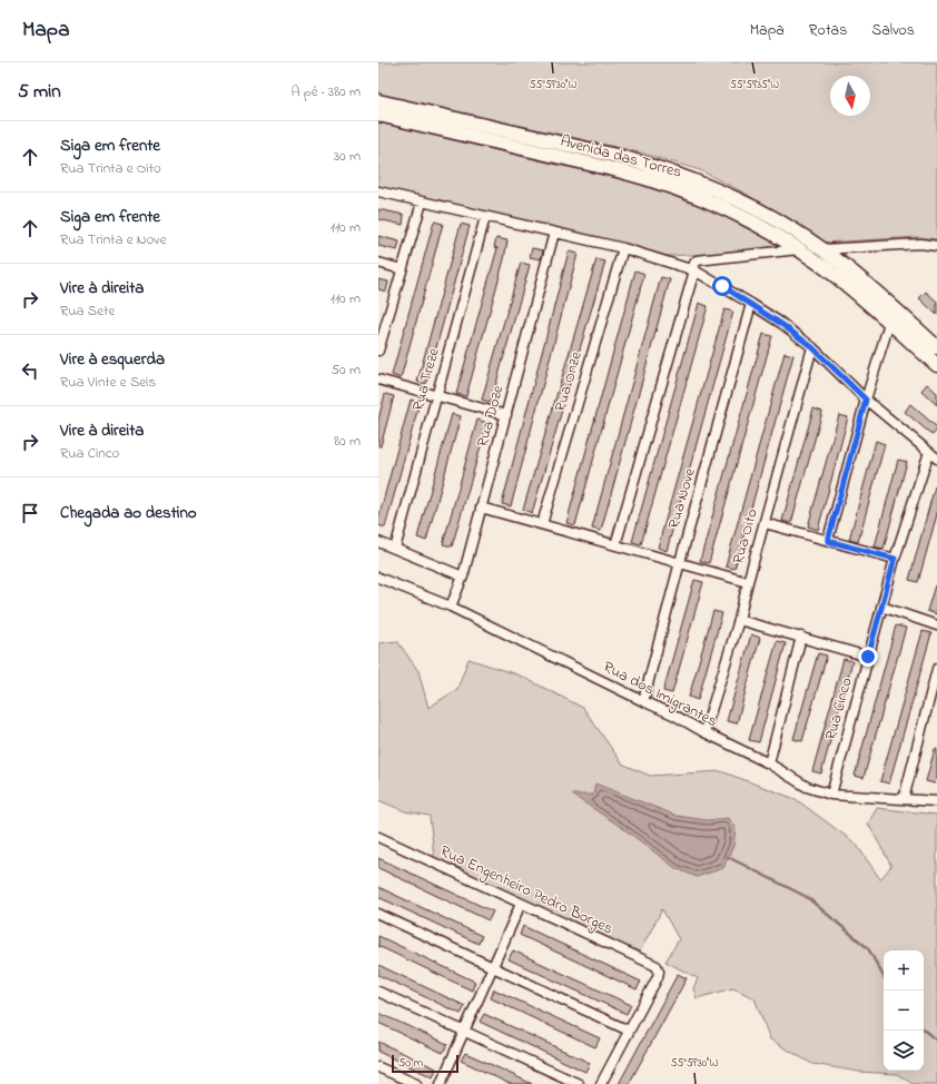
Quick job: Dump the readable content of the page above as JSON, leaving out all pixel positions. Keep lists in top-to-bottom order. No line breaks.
{"streets":{"main road":["Avenida das Torres"],"street":["Rua Treze","Rua Onze","Rua Doze","Rua Nove","Rua Oito","Rua dos Imigrantes","Rua Cinco","Rua Engenheiro Pedro Borges"]},"crossings":[["Rua Doze","Rua dos Imigrantes"],["Rua Nove","Rua dos Imigrantes"],["Rua Oito","Rua dos Imigrantes"],["Rua dos Imigrantes","Rua Cinco"]],"scale_bar":"50 m","north":"bottom","page":{"header":"Mapa","nav":["Mapa","Rotas","Salvos"],"heading":["5 min","A pé · 380 m"],"list":[["Siga em frente","Rua Trinta e Oito","30 m"],["Siga em frente","Rua Trinta e Nove","110 m"],["Vire à direita","Rua Sete","110 m"],["Vire à esquerda","Rua Vinte e Seis","50 m"],["Vire à direita","Rua Cinco","80 m"],"Chegada ao destino"],"map_buttons":["+","−"],"scale":"50 m"},"coordinates":["55°59'30\"W","55°59'35\"W"]}
